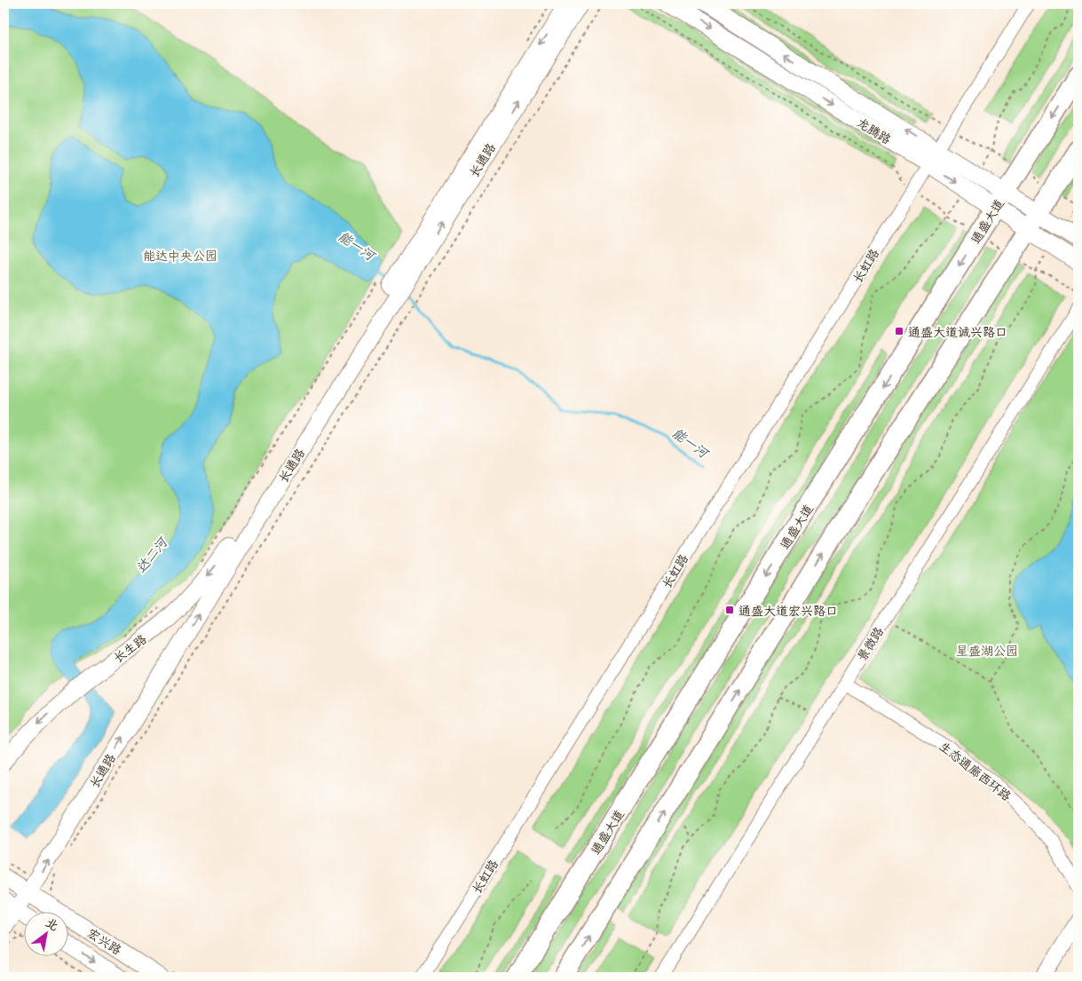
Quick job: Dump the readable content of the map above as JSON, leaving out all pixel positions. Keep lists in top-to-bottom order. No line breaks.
{"streets":{"main road":["龙腾路","通盛大道","宏兴路"],"street":["长通路","长虹路","景微路","长生路","生态通廊西环路"]},"crossings":[["龙腾路","通盛大道"],["龙腾路","长虹路"],["长通路","长生路"],["长通路","宏兴路"],["景微路","生态通廊西环路"]],"one_way":["长生路"],"water":["能一河","达二河"],"parks":["能达中央公园","星盛湖公园"],"places":{"transit":["通盛大道诚兴路口","通盛大道宏兴路口"]},"north":"top right"}
